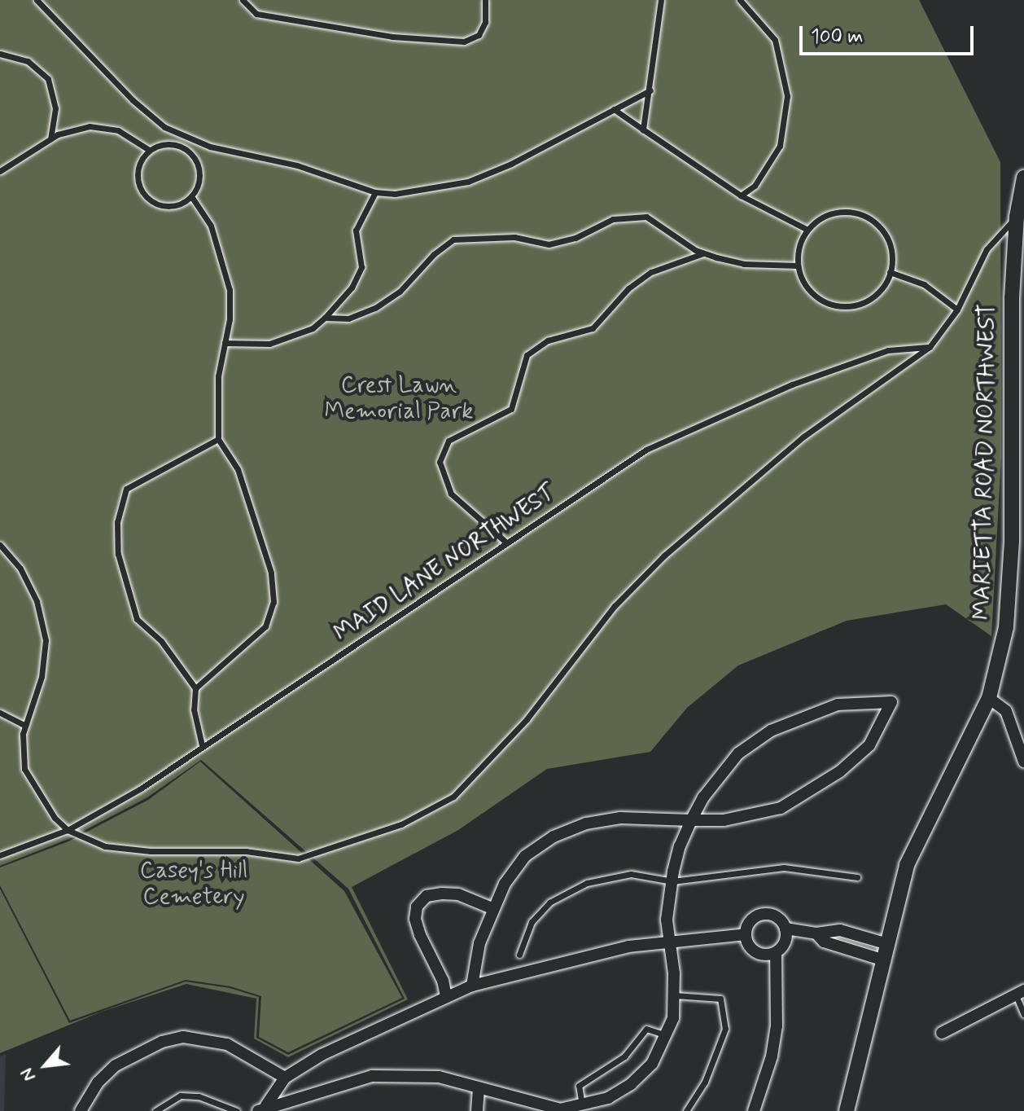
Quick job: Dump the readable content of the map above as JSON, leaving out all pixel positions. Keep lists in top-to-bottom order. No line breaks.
{"streets":{"main road":["MARIETTA ROAD NORTHWEST"],"lane":["MAID LANE NORTHWEST"]},"parks":["Crest Lawn Memorial Park","Casey's Hill Cemetery"],"scale_bar":"100 m","north":"bottom left"}
